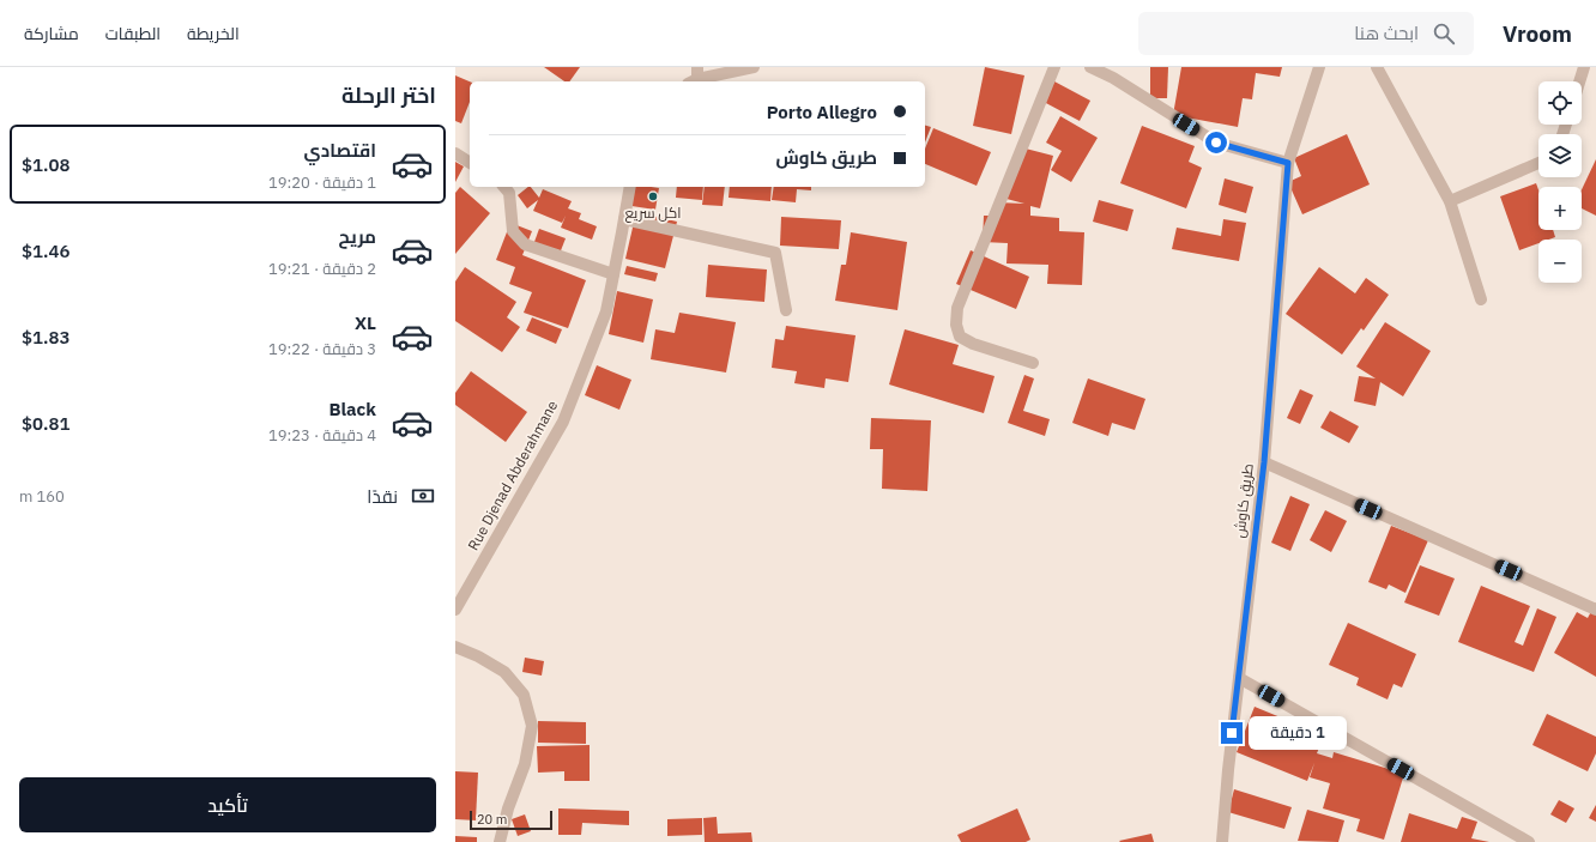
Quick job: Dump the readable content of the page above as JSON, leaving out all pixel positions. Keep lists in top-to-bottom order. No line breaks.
{"streets":{"street":["Rue Djenad Abderahmane","طريق كاوش"]},"places":["اكل سريع"],"scale_bar":"20 m","page":{"header":"Vroom","search":"ابحث هنا","nav":["الخريطة","الطبقات","مشاركة"],"heading":"اختر الرحلة","map_buttons":["+","−"],"banner":["Porto Allegro","طريق كاوش"],"list":[{"name":"اقتصادي","note":"1 دقيقة · 19:20","value":"$1.08"},{"name":"مريح","note":"2 دقيقة · 19:21","value":"$1.46"},{"name":"XL","note":"3 دقيقة · 19:22","value":"$1.83"},{"name":"Black","note":"4 دقيقة · 19:23","value":"$0.81"}],"pay":["نقدًا","160 m"],"bubble":"1 دقيقة","buttons":"تأكيد","scale":"20 m"}}
